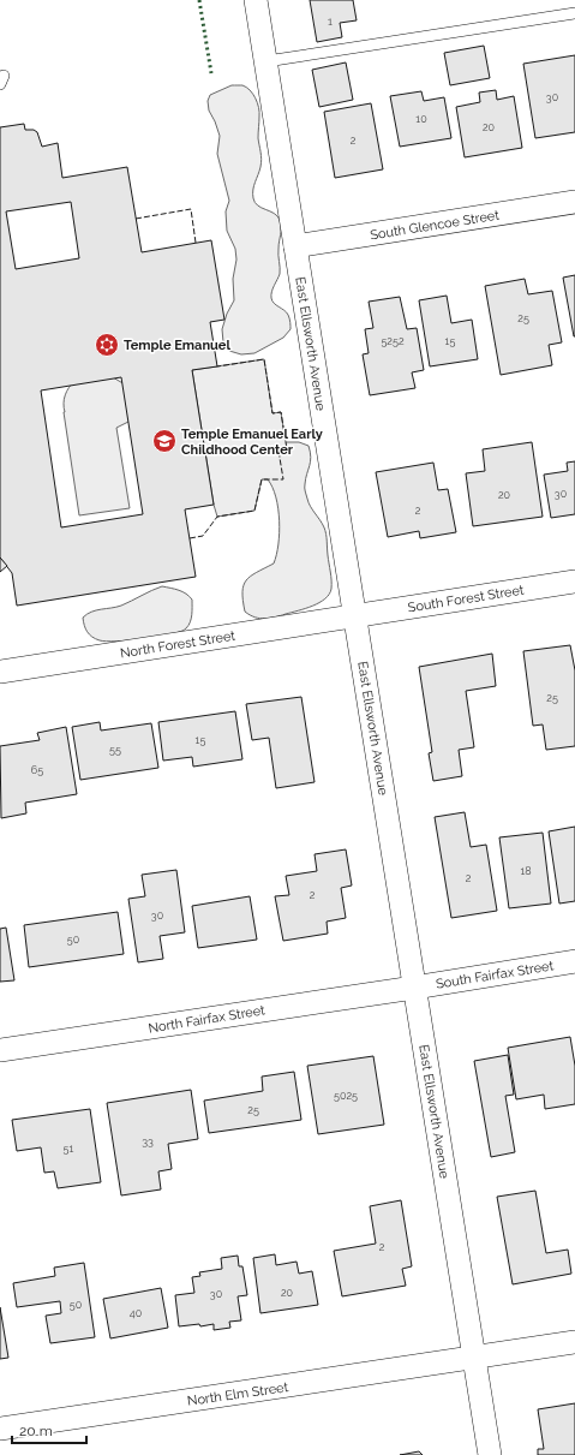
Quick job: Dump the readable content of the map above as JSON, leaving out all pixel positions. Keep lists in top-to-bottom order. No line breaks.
{"streets":{"street":["South Glencoe Street","East Ellsworth Avenue","South Forest Street","North Forest Street","South Fairfax Street","North Fairfax Street","North Elm Street"]},"crossings":[["South Glencoe Street","East Ellsworth Avenue"],["East Ellsworth Avenue","South Forest Street"],["East Ellsworth Avenue","North Forest Street"],["East Ellsworth Avenue","South Fairfax Street"],["East Ellsworth Avenue","North Fairfax Street"],["East Ellsworth Avenue","North Elm Street"],["South Forest Street","North Forest Street"],["South Fairfax Street","North Fairfax Street"]],"places":{"synagogue":["Temple Emanuel"],"school or university":["Temple Emanuel Early Childhood Center"]},"house_numbers":["1","30","10","20","2","25","5252","15","30","20","2","25","15","55","65","18","2","2","30","50","5025","25","33","51","2","20","30","50","40"],"scale_bar":"20 m"}
